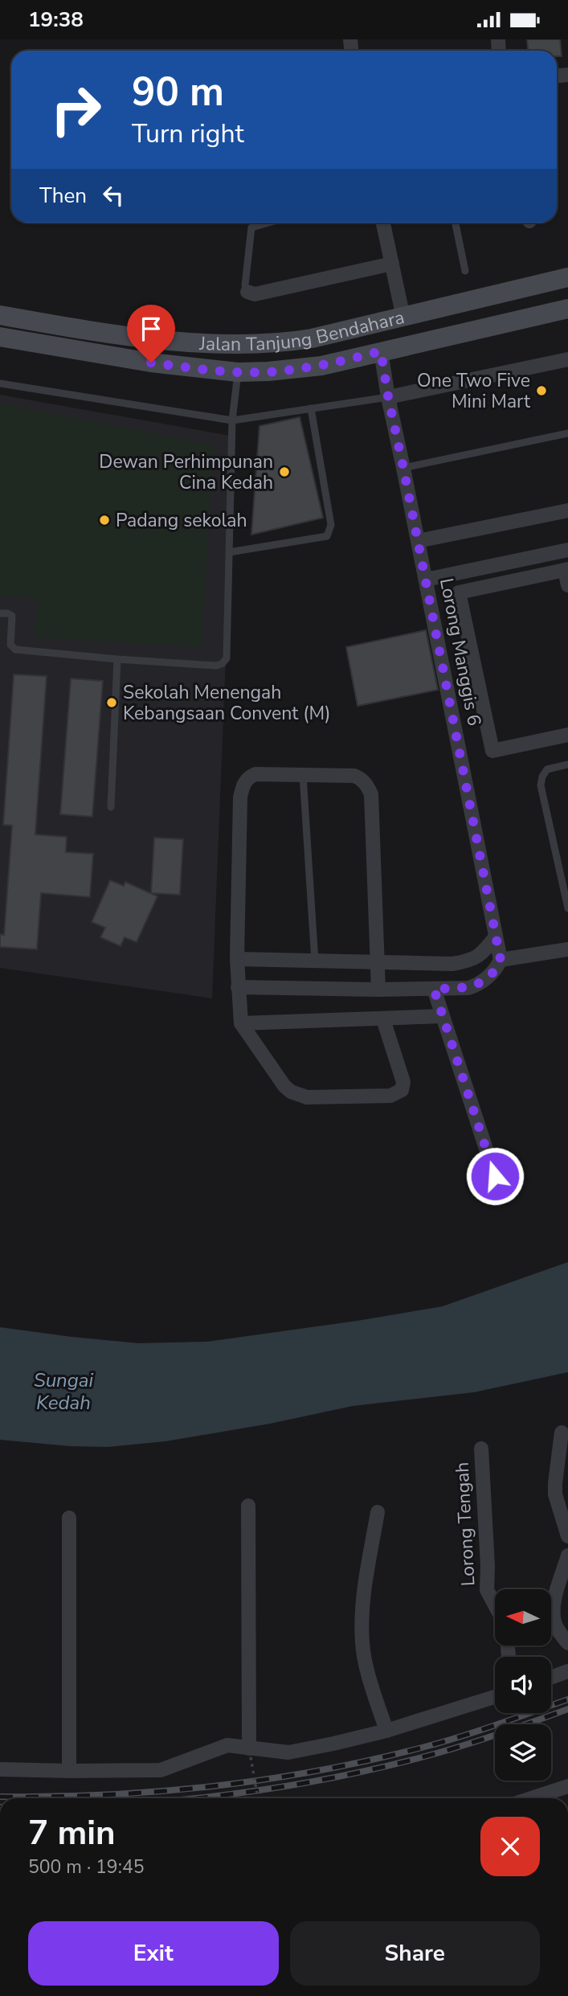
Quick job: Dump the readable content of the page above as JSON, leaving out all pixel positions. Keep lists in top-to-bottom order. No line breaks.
{"streets":{"main road":["Jalan Tanjung Bendahara"],"street":["Lorong Manggis 6","Lorong Tengah"]},"crossings":[["Jalan Tanjung Bendahara","Lorong Manggis 6"]],"water":["Sungai Kedah"],"places":["One Two Five Mini Mart","Dewan Perhimpunan Cina Kedah","Padang sekolah","Sekolah Menengah Kebangsaan Convent (M)"],"north":"left","page":{"status":"19:38","turn":["90 m","Turn right"],"then":"Then","heading":["7 min","500 m · 19:45"],"buttons":["Exit","Share"]}}
